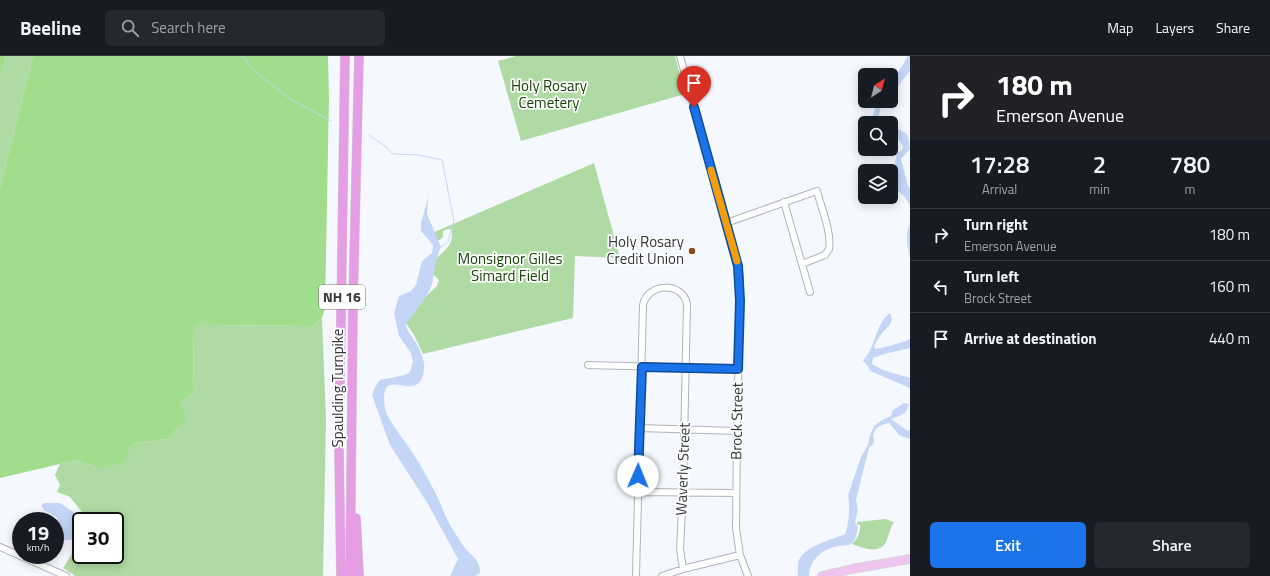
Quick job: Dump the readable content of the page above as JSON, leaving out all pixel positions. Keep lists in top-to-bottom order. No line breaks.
{"streets":{"highway":["NH 16","Spaulding Turnpike"],"street":["Brock Street","Waverly Street"]},"parks":["Holy Rosary Cemetery","Monsignor Gilles Simard Field"],"places":["Holy Rosary Credit Union"],"north":"top right","page":{"header":"Beeline","search":"Search here","nav":["Map","Layers","Share"],"turn":["180 m","Emerson Avenue"],"eta":["17:28","Arrival","2","min","780","m"],"list":[{"name":"Turn right","note":"Emerson Avenue","value":"180 m"},{"name":"Turn left","note":"Brock Street","value":"160 m"},{"name":"Arrive at destination","value":"440 m"}],"speed":"19 km/h","limit":"30","buttons":["Exit","Share"]}}
